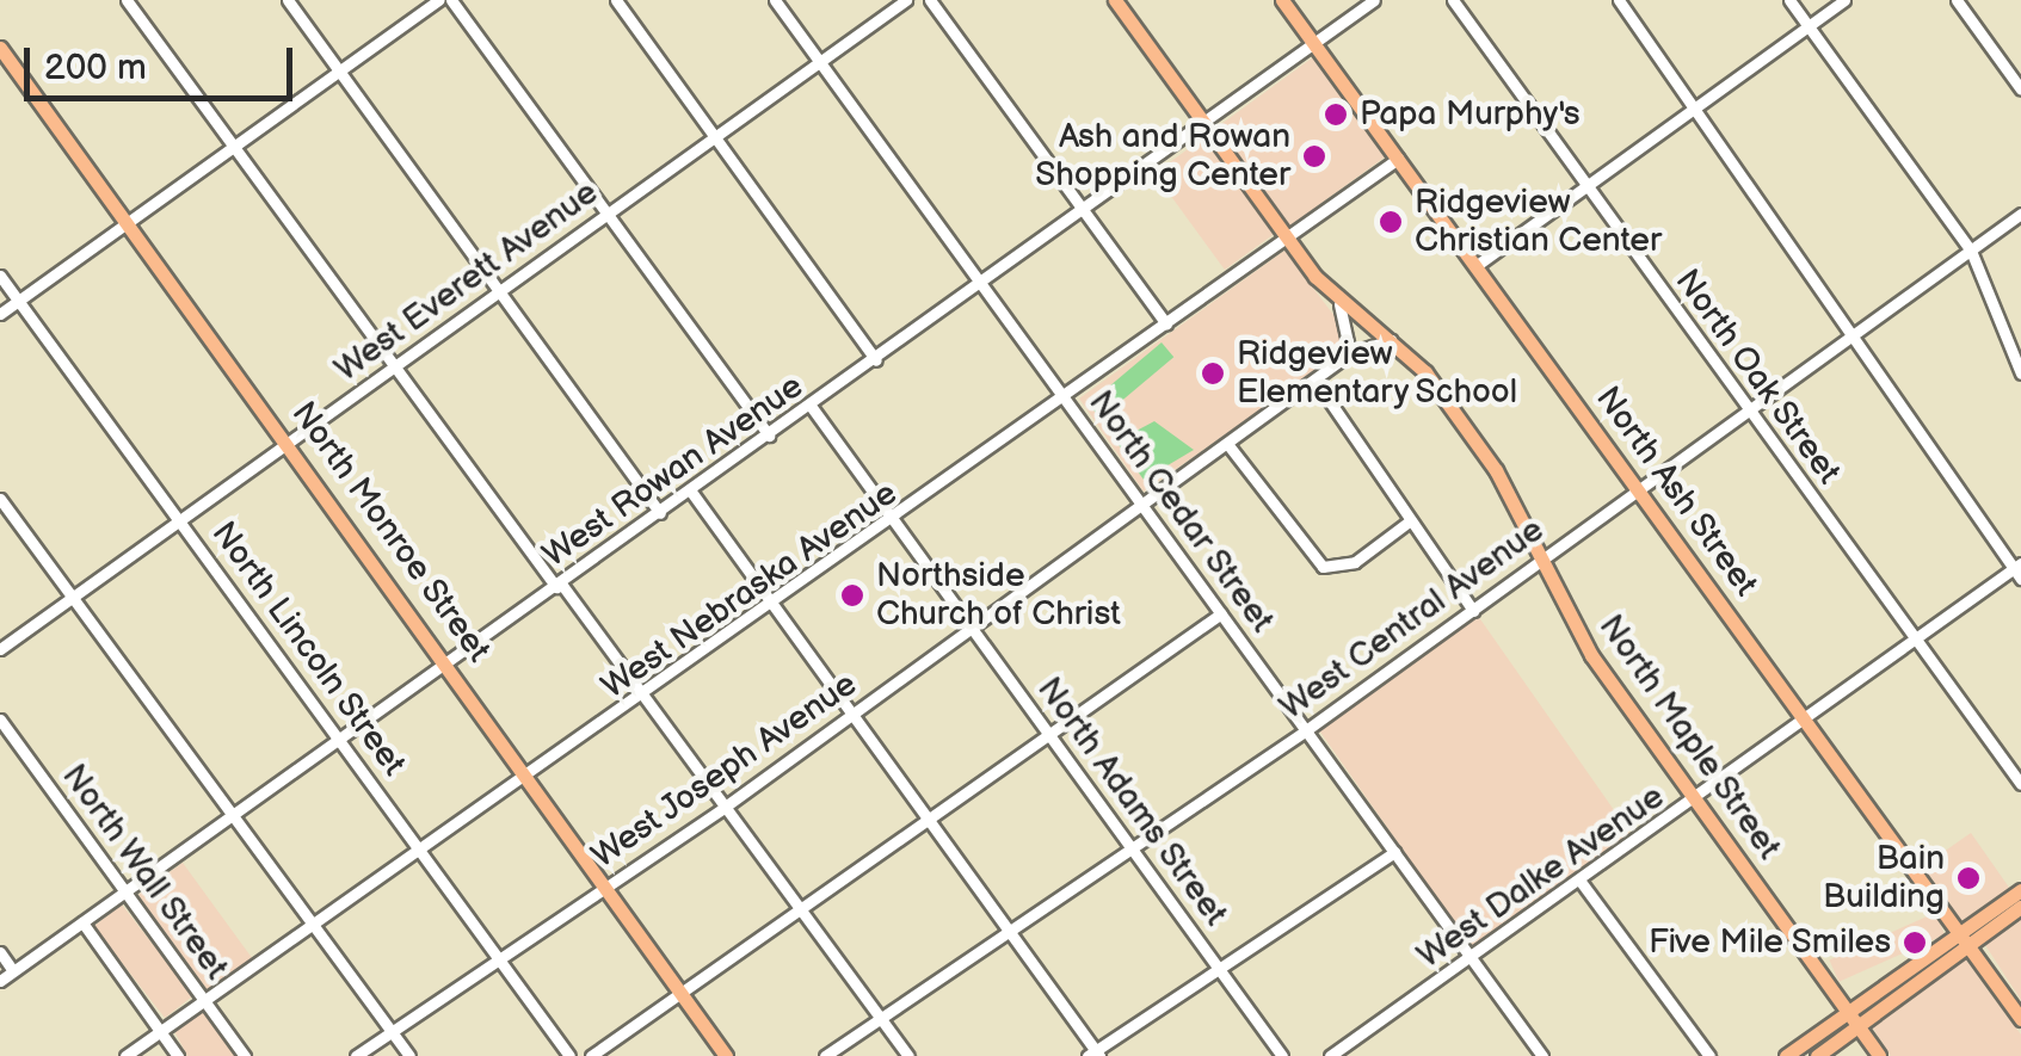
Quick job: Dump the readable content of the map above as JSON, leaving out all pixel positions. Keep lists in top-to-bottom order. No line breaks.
{"streets":{"main road":["North Ash Street","North Monroe Street","North Maple Street"],"street":["West Everett Avenue","North Oak Street","West Rowan Avenue","North Cedar Street","West Nebraska Avenue","West Central Avenue","North Lincoln Street","West Joseph Avenue","North Adams Street","North Wall Street","West Dalke Avenue"]},"crossings":[["West Everett Avenue","North Cedar Street"],["West Everett Avenue","North Monroe Street"],["West Everett Avenue","North Lincoln Street"],["North Oak Street","West Central Avenue"],["North Oak Street","West Dalke Avenue"],["West Rowan Avenue","North Ash Street"],["West Rowan Avenue","North Cedar Street"],["West Rowan Avenue","North Monroe Street"],["West Rowan Avenue","North Lincoln Street"],["West Rowan Avenue","North Maple Street"],["West Rowan Avenue","North Adams Street"],["West Rowan Avenue","North Wall Street"],["North Ash Street","West Nebraska Avenue"],["North Ash Street","West Central Avenue"],["North Ash Street","West Dalke Avenue"],["North Cedar Street","West Nebraska Avenue"],["North Cedar Street","West Central Avenue"],["North Cedar Street","West Joseph Avenue"],["North Cedar Street","West Dalke Avenue"],["North Monroe Street","West Nebraska Avenue"],["North Monroe Street","West Joseph Avenue"],["West Nebraska Avenue","North Lincoln Street"],["West Nebraska Avenue","North Maple Street"],["West Nebraska Avenue","North Adams Street"],["West Nebraska Avenue","North Wall Street"],["West Central Avenue","North Maple Street"],["West Central Avenue","North Adams Street"],["North Lincoln Street","West Joseph Avenue"],["North Maple Street","West Joseph Avenue"],["North Maple Street","West Dalke Avenue"],["West Joseph Avenue","North Adams Street"]],"places":["Papa Murphy's","Ash and Rowan Shopping Center","Ridgeview Christian Center","Ridgeview Elementary School","Northside Church of Christ","Bain Building","Five Mile Smiles"],"scale_bar":"200 m"}
